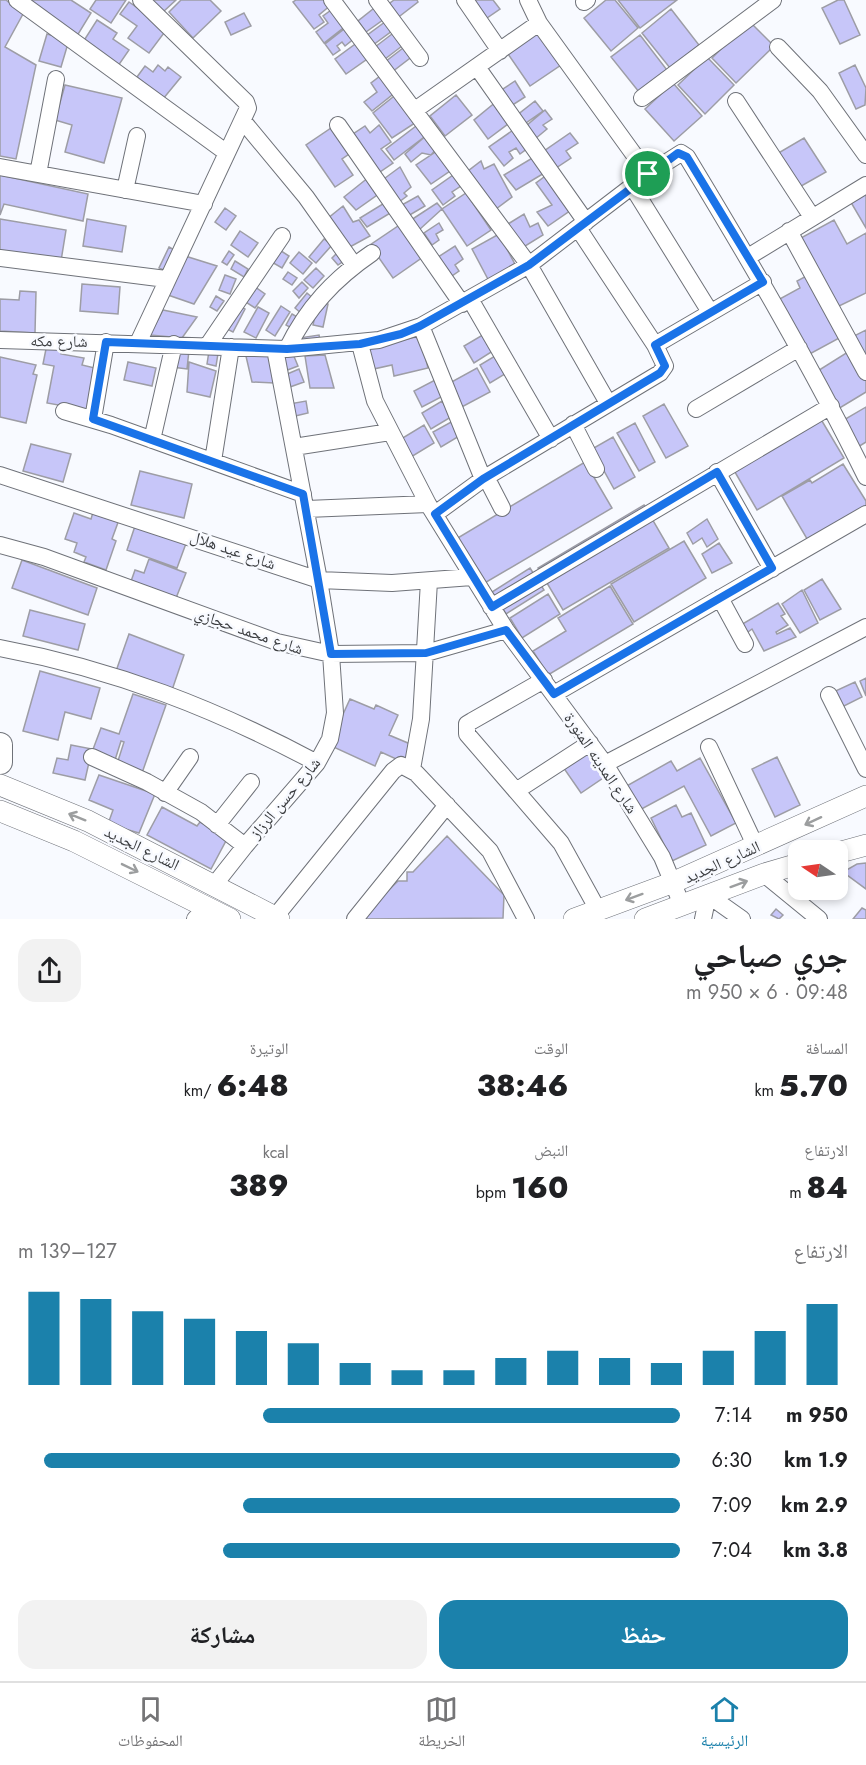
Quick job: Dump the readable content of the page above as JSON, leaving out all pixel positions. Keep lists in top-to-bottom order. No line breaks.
{"streets":{"street":["شارع مكه","شارع عيد هلال","شارع محمد حجازي","شارع المدينه المنورة","شارع حسن الرزاز","الشارع الجديد"]},"crossings":[["شارع مكه","شارع المدينه المنورة"],["شارع مكه","شارع حسن الرزاز"],["شارع عيد هلال","شارع المدينه المنورة"],["شارع عيد هلال","شارع حسن الرزاز"],["شارع محمد حجازي","شارع المدينه المنورة"],["شارع محمد حجازي","شارع حسن الرزاز"],["شارع المدينه المنورة","الشارع الجديد"],["شارع حسن الرزاز","الشارع الجديد"]],"north":"left","page":{"heading":["جري صباحي","09:48 · 6 × 950 m"],"stats":[["المسافة","5.70 km"],["الوقت","38:46"],["الوتيرة","6:48 /km"],["الارتفاع","84 m"],["النبض","160 bpm"],["kcal","389"]],"chart":["الارتفاع","127–139 m"],"list":[{"name":"950 m","note":"7:14"},{"name":"1.9 km","note":"6:30"},{"name":"2.9 km","note":"7:09"},{"name":"3.8 km","note":"7:04"}],"buttons":["حفظ","مشاركة"],"tabs":["الرئيسية","الخريطة","المحفوظات"]}}
